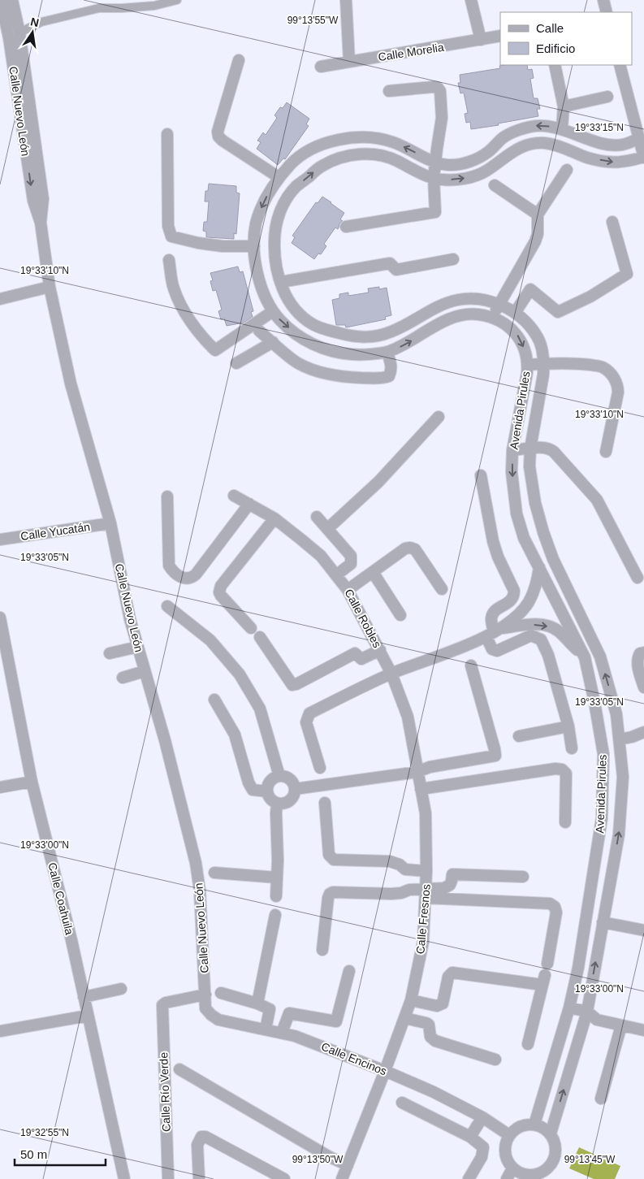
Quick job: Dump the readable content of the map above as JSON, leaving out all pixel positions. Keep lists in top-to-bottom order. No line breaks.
{"streets":{"street":["Calle Morelia","Calle Nuevo León","Avenida Pirules","Calle Yucatán","Calle Robles","Calle Coahuila","Calle Fresnos","Calle Encinos","Calle Río Verde"]},"crossings":[["Calle Nuevo León","Calle Yucatán"],["Calle Nuevo León","Calle Encinos"],["Calle Nuevo León","Calle Río Verde"],["Avenida Pirules","Calle Encinos"],["Calle Robles","Calle Fresnos"],["Calle Fresnos","Calle Encinos"],["Calle Encinos","Calle Río Verde"]],"legend":["Calle","Edificio"],"scale_bar":"50 m","north":"top","coordinates":["99°13'55\"W","19°33'15\"N","19°33'10\"N","19°33'05\"N","19°33'00\"N","19°32'55\"N","99°13'50\"W","99°13'45\"W"]}
